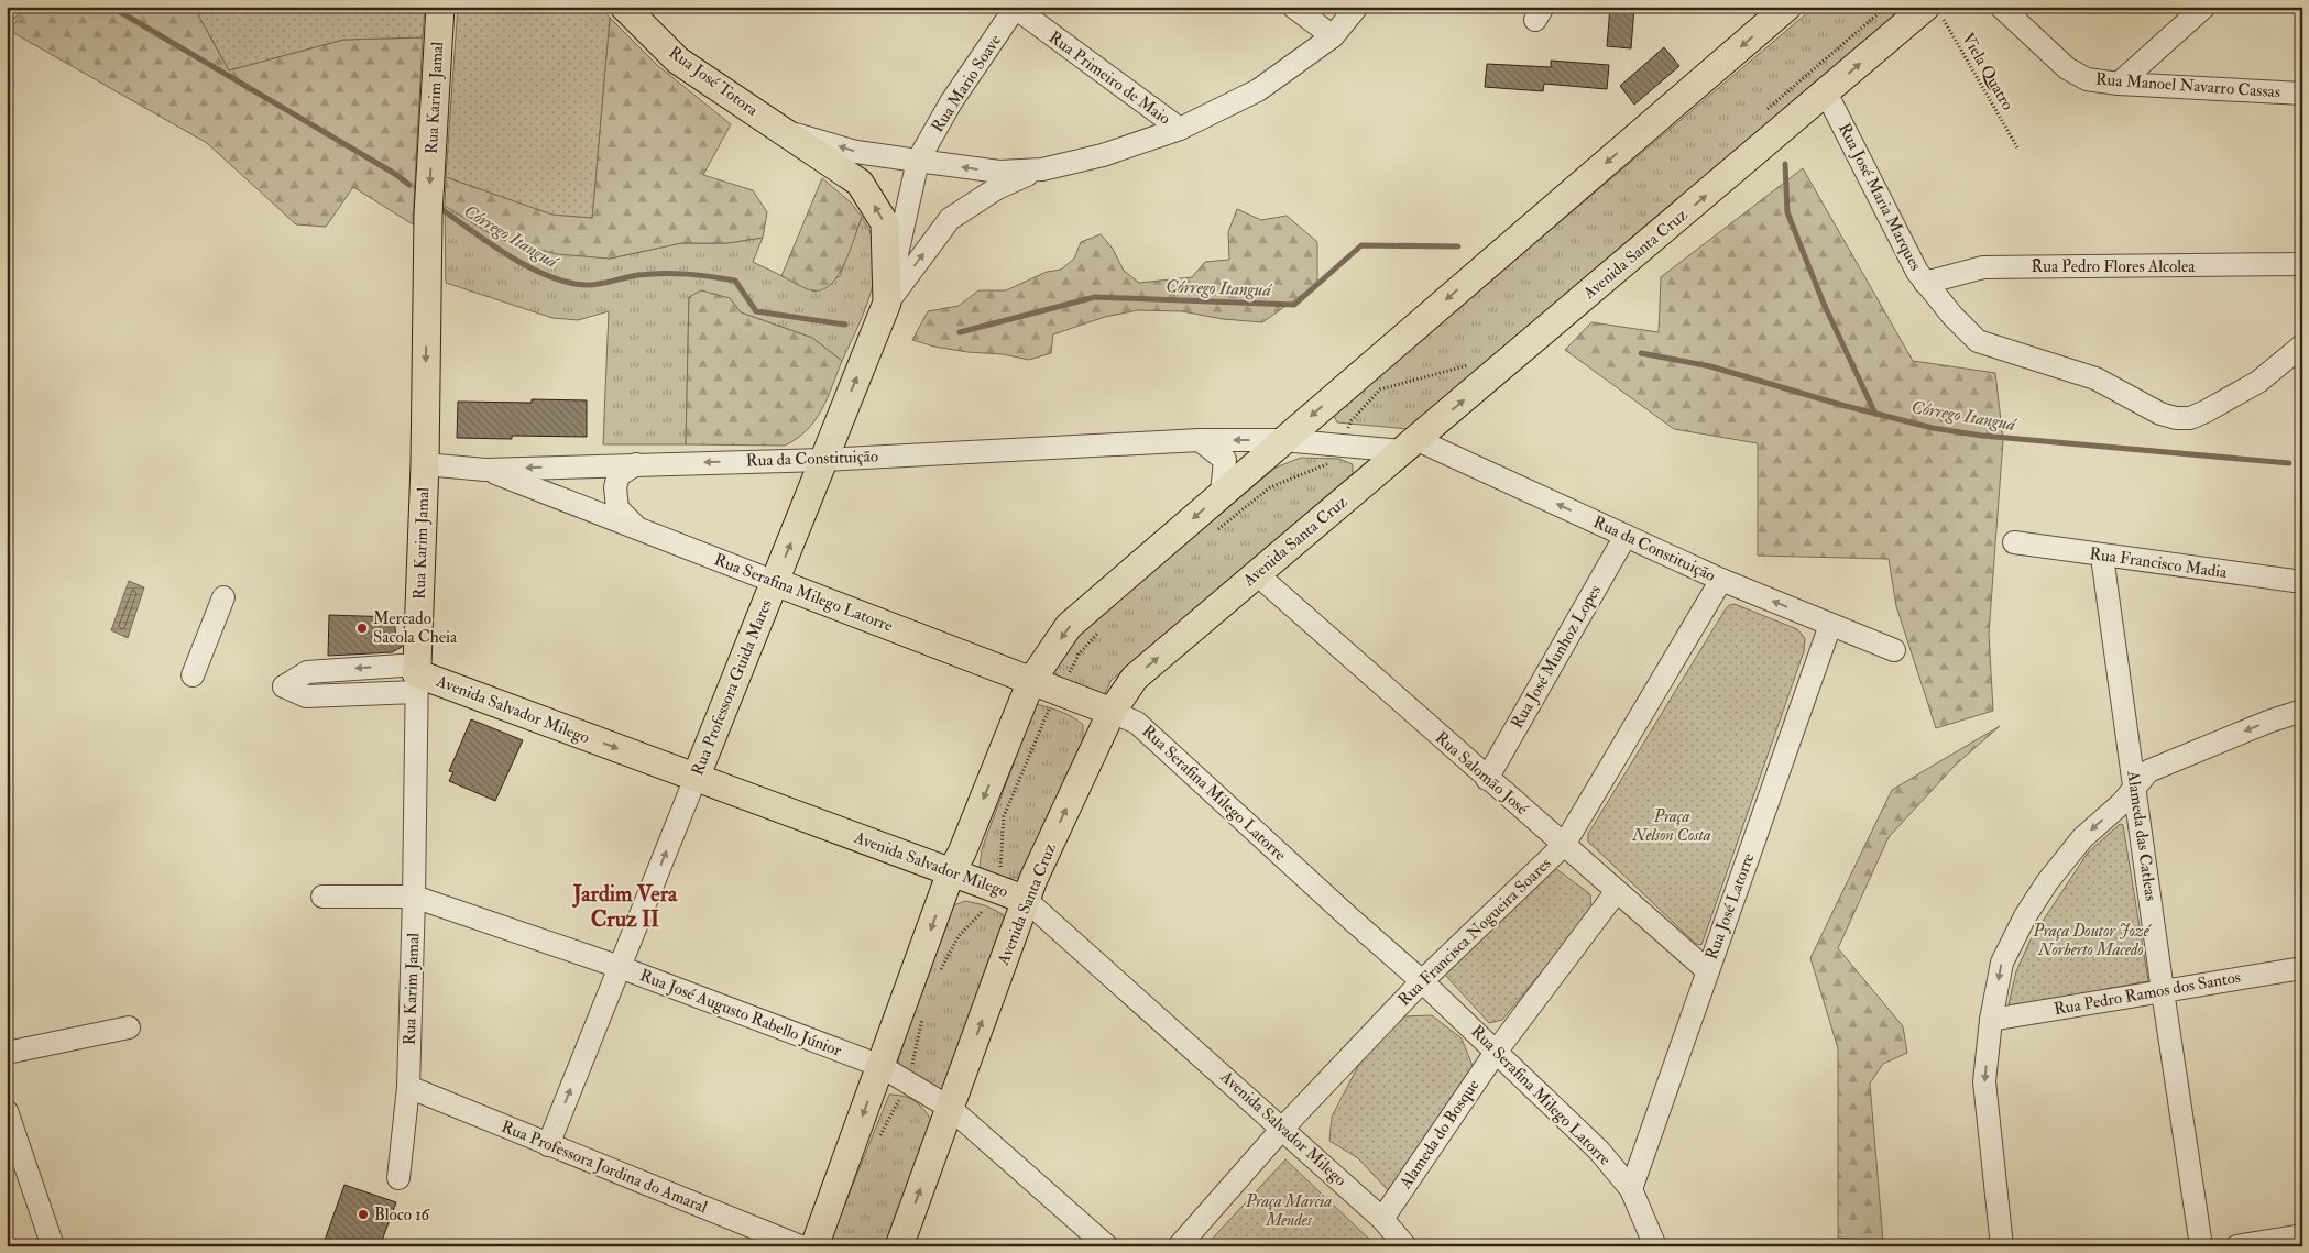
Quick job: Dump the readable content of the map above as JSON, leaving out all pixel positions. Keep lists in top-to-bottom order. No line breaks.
{"streets":{"main road":["Rua José Totora","Rua Karim Jamal","Avenida Santa Cruz","Rua Serafina Milego Latorre","Rua Professora Guida Mares","Avenida Salvador Milego"],"street":["Rua Primeiro de Maio","Rua Mario Soave","Rua Manoel Navarro Cassas","Rua José Maria Marques","Rua Pedro Flores Alcolea","Rua da Constituição","Rua Francisco Madia","Rua José Munhoz Lopes","Rua Salomão José","Alameda das Catleas","Rua José Latorre","Rua Francisca Nogueira Soares","Rua Pedro Ramos dos Santos","Rua José Augusto Rabello Júnior","Alameda do Bosque","Rua Professora Jordina do Amaral"],"path":["Viela Quatro"]},"crossings":[["Viela Quatro","Avenida Santa Cruz"],["Rua Primeiro de Maio","Rua Mario Soave"],["Rua José Totora","Rua Mario Soave"],["Rua José Totora","Rua Professora Guida Mares"],["Rua Mario Soave","Rua Professora Guida Mares"],["Rua Karim Jamal","Rua da Constituição"],["Rua Karim Jamal","Avenida Salvador Milego"],["Rua Karim Jamal","Rua José Augusto Rabello Júnior"],["Rua Karim Jamal","Rua Professora Jordina do Amaral"],["Rua José Maria Marques","Avenida Santa Cruz"],["Rua José Maria Marques","Rua Pedro Flores Alcolea"],["Avenida Santa Cruz","Rua da Constituição"],["Avenida Santa Cruz","Rua Serafina Milego Latorre"],["Avenida Santa Cruz","Avenida Salvador Milego"],["Avenida Santa Cruz","Rua Salomão José"],["Avenida Santa Cruz","Rua José Augusto Rabello Júnior"],["Rua da Constituição","Rua Serafina Milego Latorre"],["Rua da Constituição","Rua José Munhoz Lopes"],["Rua da Constituição","Rua Professora Guida Mares"],["Rua da Constituição","Rua José Latorre"],["Rua da Constituição","Rua Francisca Nogueira Soares"],["Rua Francisco Madia","Alameda das Catleas"],["Rua Serafina Milego Latorre","Rua Professora Guida Mares"],["Rua Serafina Milego Latorre","Rua José Latorre"],["Rua Serafina Milego Latorre","Rua Francisca Nogueira Soares"],["Rua Serafina Milego Latorre","Alameda do Bosque"],["Rua José Munhoz Lopes","Rua Salomão José"],["Rua Professora Guida Mares","Avenida Salvador Milego"],["Rua Professora Guida Mares","Rua José Augusto Rabello Júnior"],["Rua Professora Guida Mares","Rua Professora Jordina do Amaral"],["Avenida Salvador Milego","Rua Francisca Nogueira Soares"],["Avenida Salvador Milego","Alameda do Bosque"],["Rua Salomão José","Rua José Latorre"],["Rua Salomão José","Rua Francisca Nogueira Soares"],["Rua Salomão José","Alameda do Bosque"],["Alameda das Catleas","Rua Pedro Ramos dos Santos"]],"one_way":["Rua José Totora","Rua Karim Jamal","Rua da Constituição","Rua Professora Guida Mares"],"districts":["Jardim Vera Cruz II"],"water":["Córrego Itanguá"],"parks":["Praça Nelson Costa","Praça Doutor Jozé Norberto Macedo","Praça Marcia Mendes"],"places":["Mercado Sacola Cheia","Bloco 16"]}
